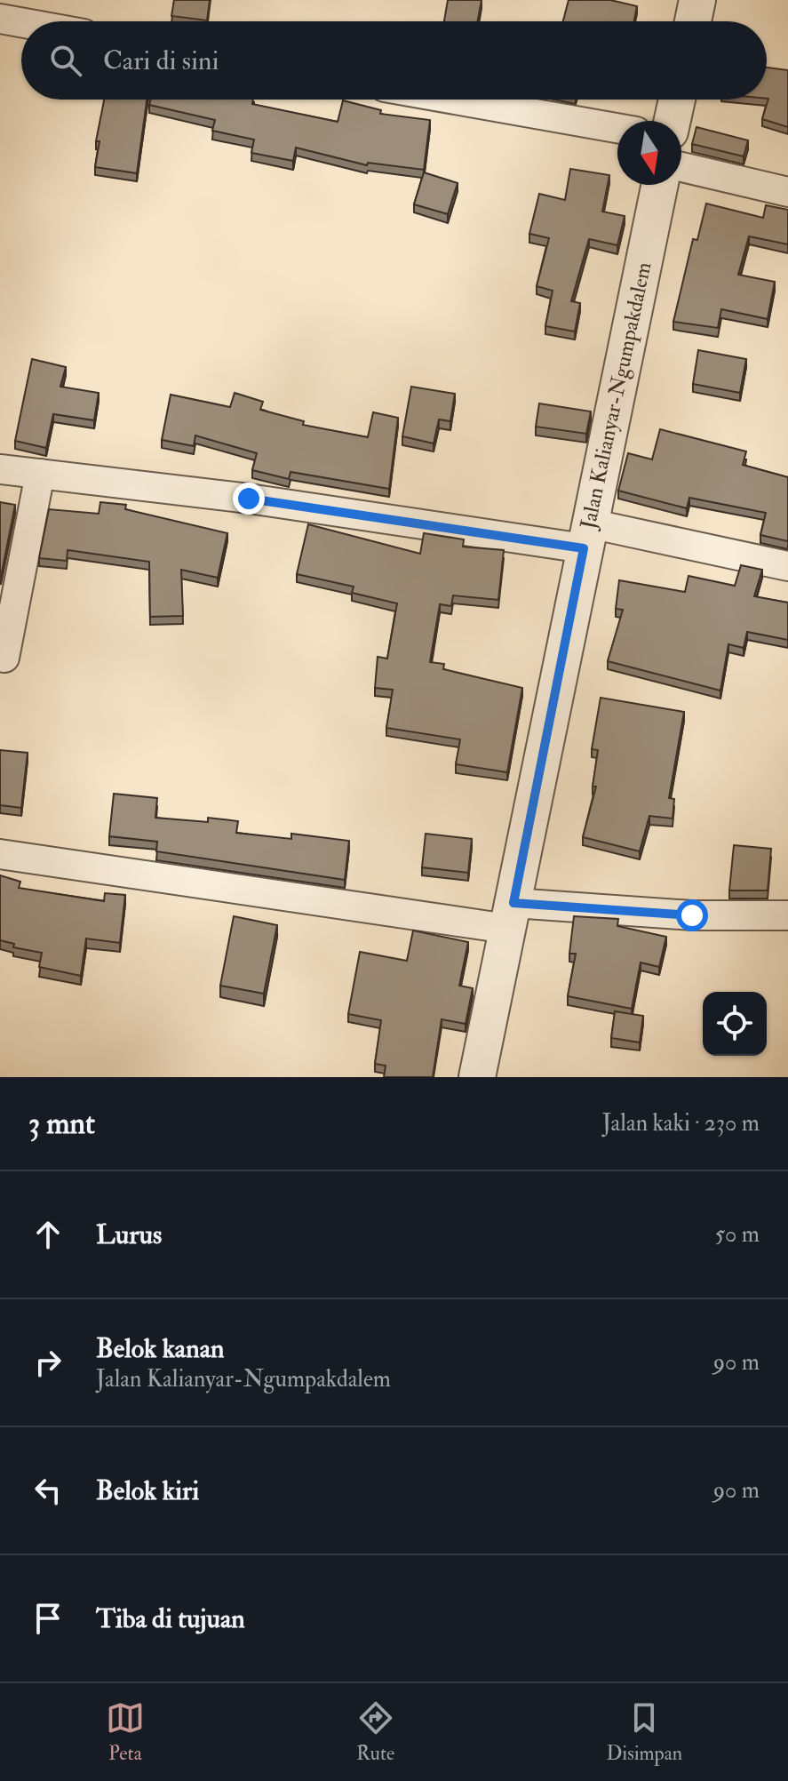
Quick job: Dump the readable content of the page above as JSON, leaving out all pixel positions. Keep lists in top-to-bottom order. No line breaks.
{"streets":{"street":["Jalan Kalianyar-Ngumpakdalem"]},"north":"bottom","page":{"search":"Cari di sini","heading":["3 mnt","Jalan kaki · 230 m"],"list":[["Lurus","50 m"],["Belok kanan","Jalan Kalianyar-Ngumpakdalem","90 m"],["Belok kiri","90 m"],"Tiba di tujuan"],"nav":["Peta","Rute","Disimpan"]}}
